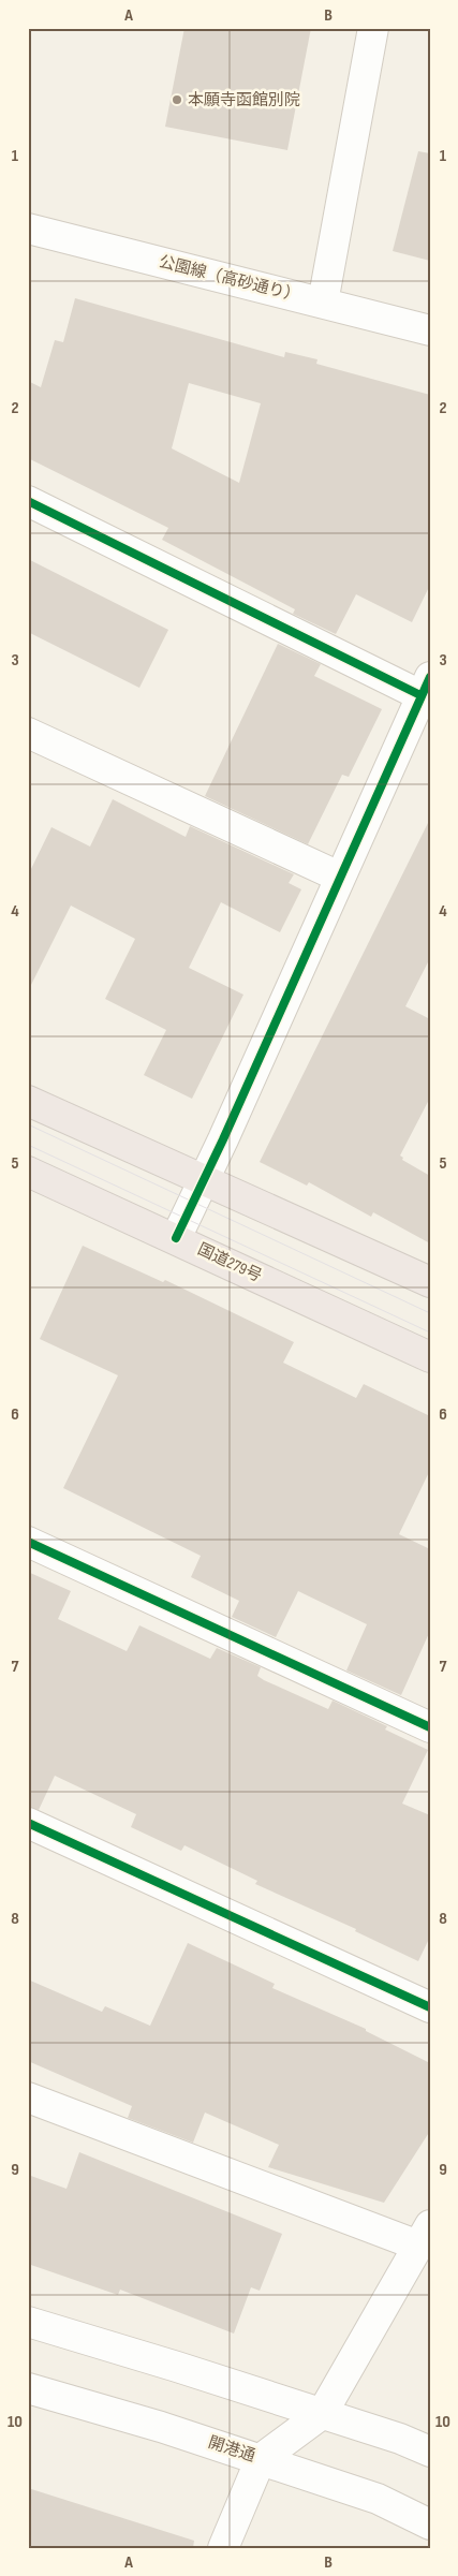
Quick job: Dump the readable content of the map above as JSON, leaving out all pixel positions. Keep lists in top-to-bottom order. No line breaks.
{"streets":{"highway":["国道279号"],"street":["公園線（高砂通り）","開港通"]},"places":["本願寺函館別院"],"grid":{"columns":["A","B"],"rows":["1","2","3","4","5","6","7","8","9","10"]}}
